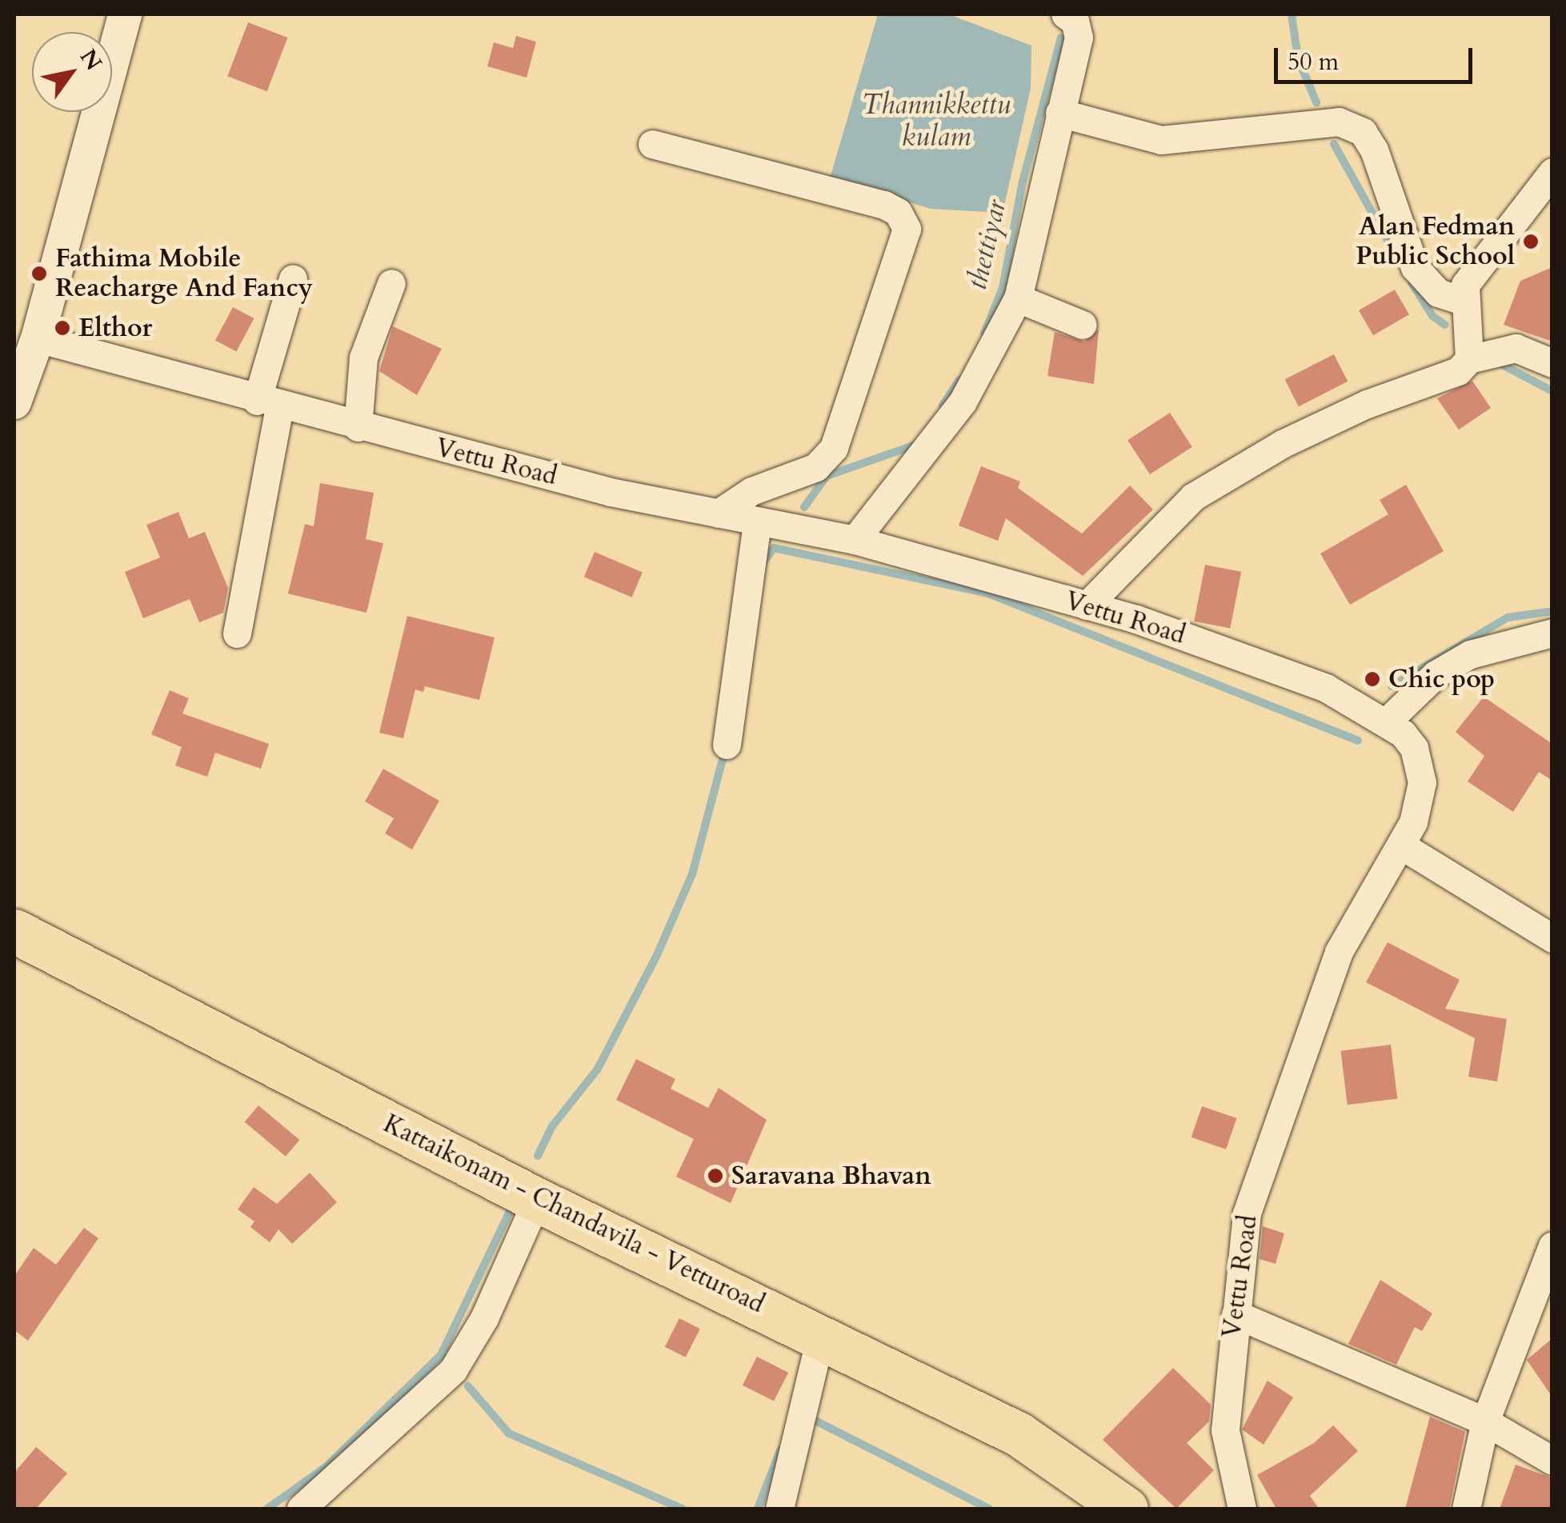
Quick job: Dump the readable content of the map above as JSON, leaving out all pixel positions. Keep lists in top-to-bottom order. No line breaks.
{"streets":{"main road":["Kattaikonam - Chandavila - Vetturoad"],"street":["Vettu Road"]},"water":["Thannikkettu kulam","thettiyar"],"places":["Alan Fedman Public School","Fathima Mobile Reacharge And Fancy","Elthor","Chic pop","Saravana Bhavan"],"scale_bar":"50 m","north":"top right"}
